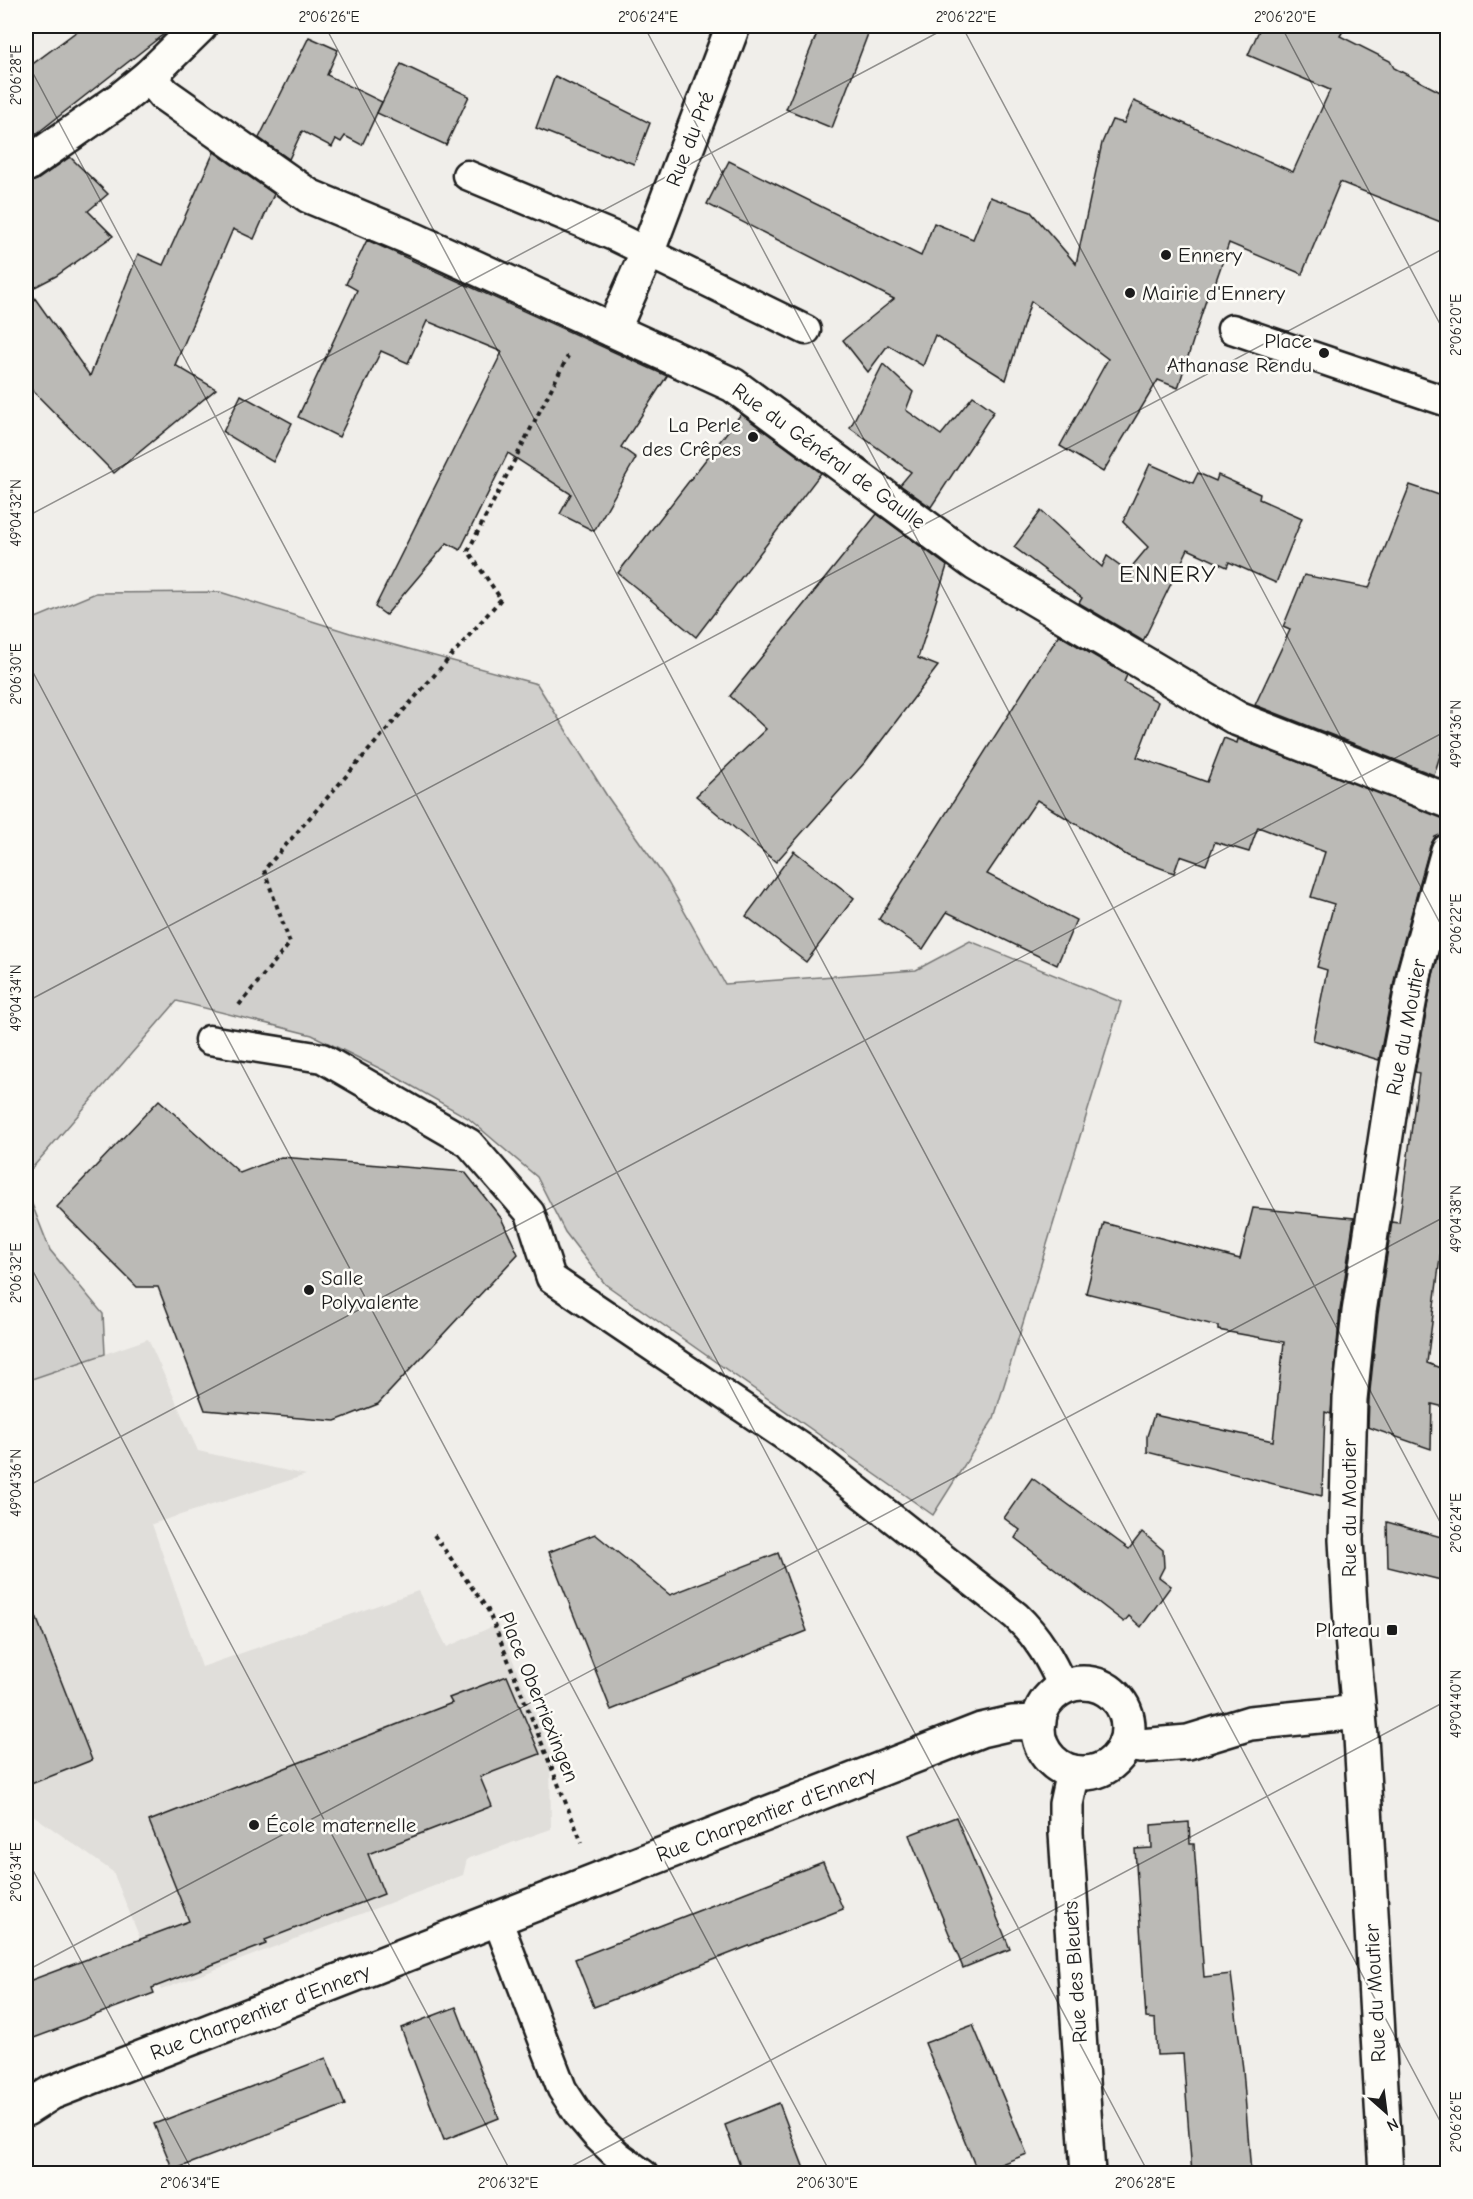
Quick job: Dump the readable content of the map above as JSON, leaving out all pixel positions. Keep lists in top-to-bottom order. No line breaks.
{"streets":{"street":["Rue du Pré","Rue du Général de Gaulle","Rue du Moutier","Rue Charpentier d'Ennery","Rue des Bleuets"],"path":["Place Oberriexingen"]},"crossings":[["Rue du Pré","Rue du Général de Gaulle"],["Place Oberriexingen","Rue Charpentier d'Ennery"],["Rue Charpentier d'Ennery","Rue des Bleuets"]],"districts":["ENNERY"],"places":{"other":["Ennery","Mairie d'Ennery","Place Athanase Rendu","La Perle des Crêpes","Salle Polyvalente","École maternelle"],"transit":["Plateau"]},"north":"bottom right","coordinates":["2°06'26\"E","2°06'24\"E","2°06'22\"E","2°06'20\"E","2°06'28\"E","49°04'32\"N","2°06'30\"E","49°04'36\"N","49°04'34\"N","49°04'38\"N","2°06'32\"E","49°04'40\"N","2°06'34\"E"]}
